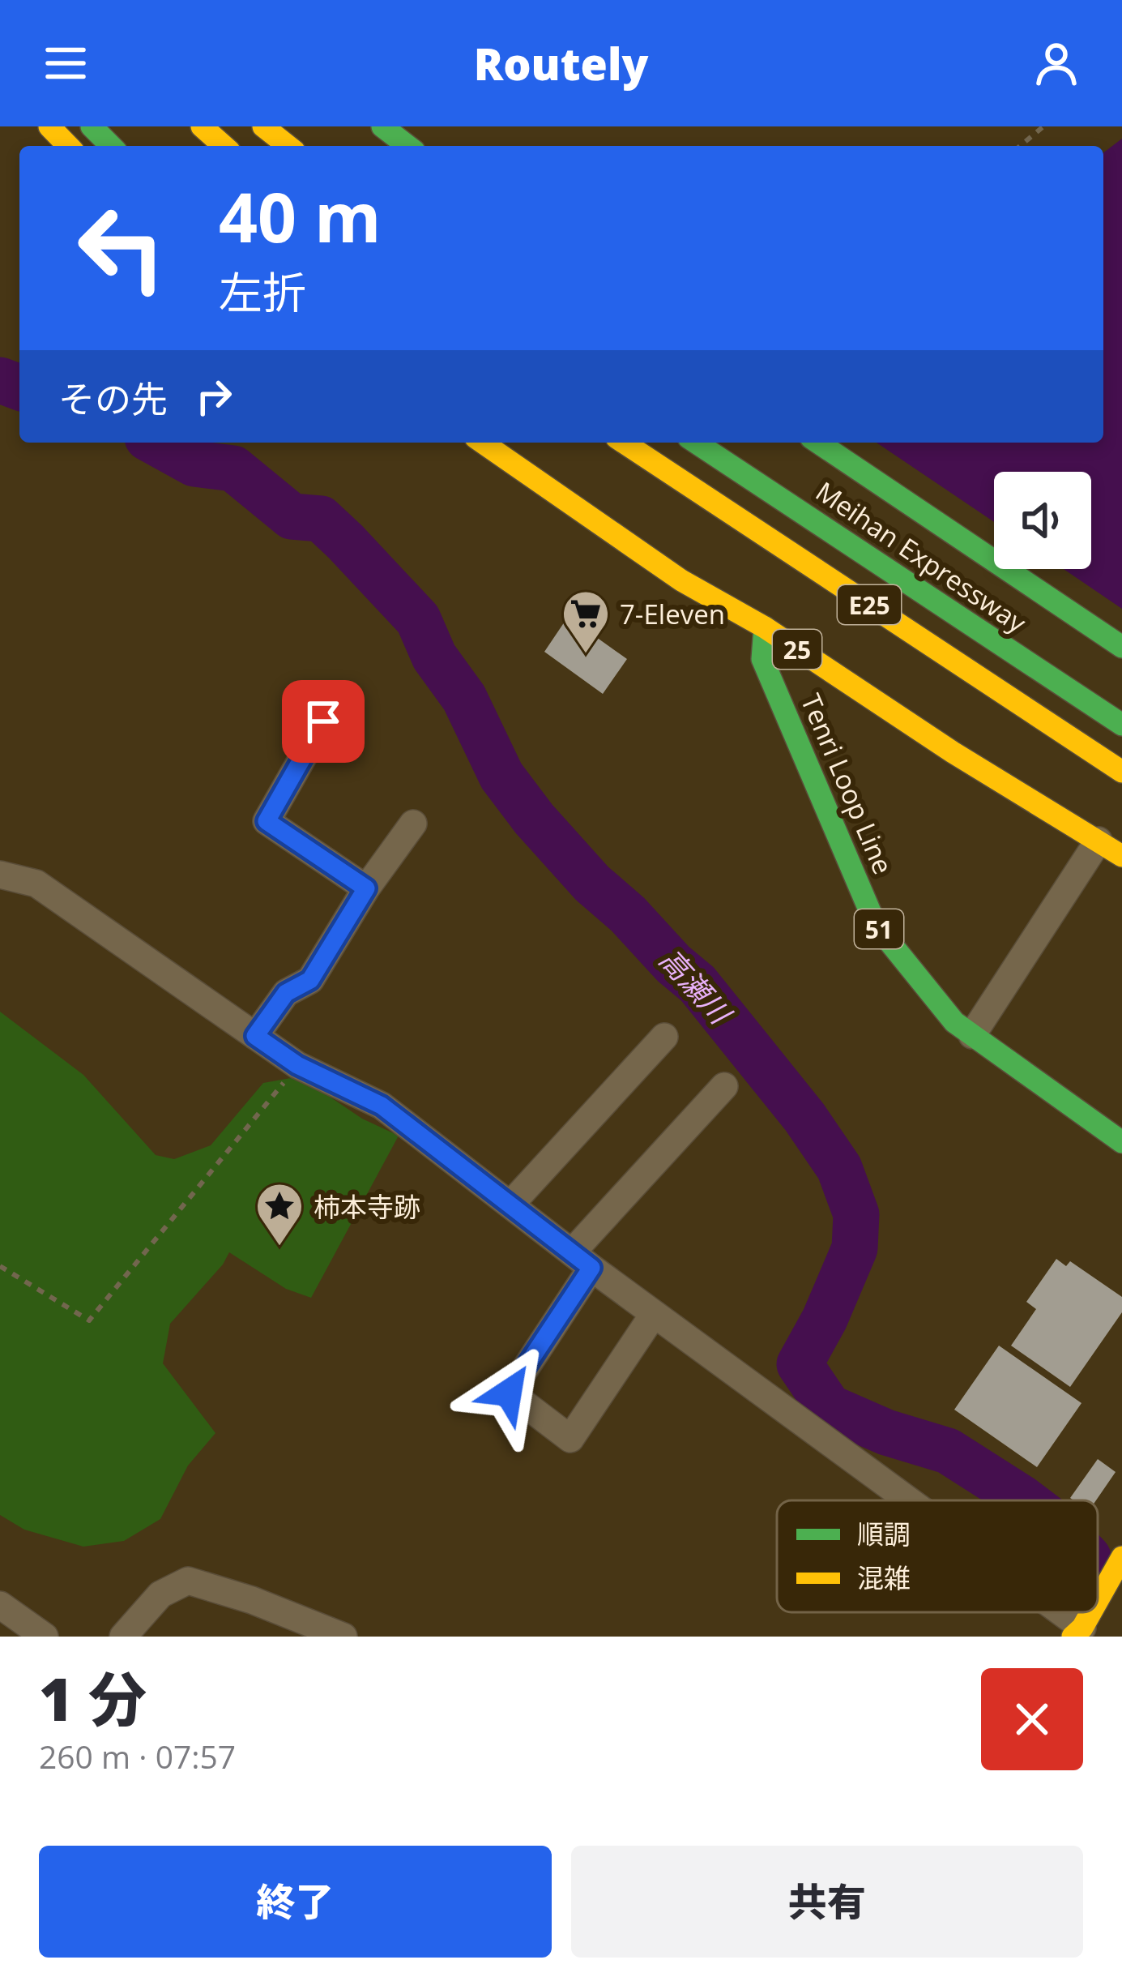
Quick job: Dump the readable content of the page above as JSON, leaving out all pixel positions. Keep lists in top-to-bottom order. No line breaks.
{"streets":{"main road":["Meihan Expressway","E25","25","Tenri Loop Line","51"]},"crossings":[["25","Tenri Loop Line"]],"water":["高瀬川"],"places":{"supermarket":["7-Eleven"],"place":["柿本寺跡"]},"legend":["順調","混雑"],"page":{"header":"Routely","turn":["40 m","左折"],"then":"その先","heading":["1 分","260 m · 07:57"],"buttons":["終了","共有"]}}
